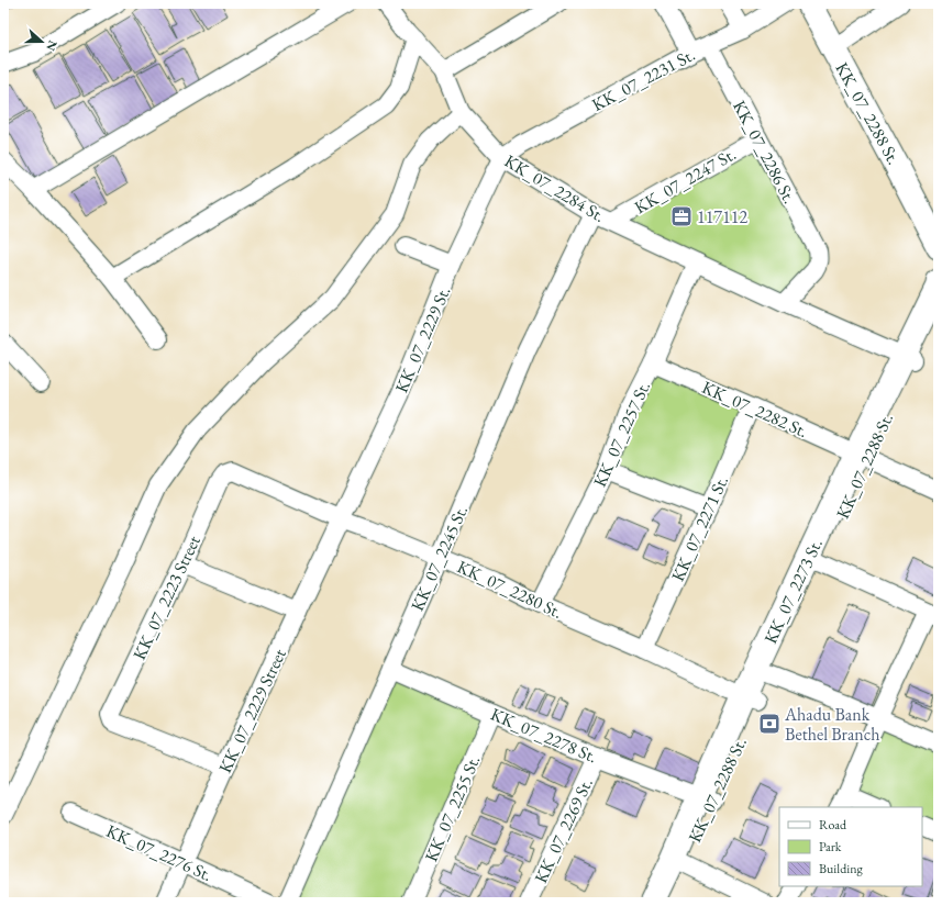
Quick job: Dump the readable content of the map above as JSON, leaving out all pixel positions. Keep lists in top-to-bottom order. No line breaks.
{"streets":{"main road":["KK_07_2288 St.","KK_07_2273 St."],"street":["KK_07_2231 St.","KK_07_2286 St.","KK_07_2247 St.","KK_07_2284 St.","KK_07_2229 St.","KK_07_2282 St.","KK_07_2257 St.","KK_07_2271 St.","KK_07_2245 St.","KK_07_2280 St.","KK_07_2223 Street","KK_07_2229 Street","KK_07_2278 St.","KK_07_2255 St.","KK_07_2269 St.","KK_07_2276 St."]},"crossings":[["KK_07_2231 St.","KK_07_2286 St."],["KK_07_2231 St.","KK_07_2284 St."],["KK_07_2231 St.","KK_07_2229 St."],["KK_07_2286 St.","KK_07_2247 St."],["KK_07_2286 St.","KK_07_2284 St."],["KK_07_2247 St.","KK_07_2284 St."],["KK_07_2284 St.","KK_07_2229 St."],["KK_07_2284 St.","KK_07_2257 St."],["KK_07_2284 St.","KK_07_2245 St."],["KK_07_2284 St.","KK_07_2273 St."],["KK_07_2229 St.","KK_07_2280 St."],["KK_07_2229 St.","KK_07_2229 Street"],["KK_07_2282 St.","KK_07_2257 St."],["KK_07_2282 St.","KK_07_2271 St."],["KK_07_2282 St.","KK_07_2273 St."],["KK_07_2257 St.","KK_07_2280 St."],["KK_07_2271 St.","KK_07_2280 St."],["KK_07_2245 St.","KK_07_2280 St."],["KK_07_2245 St.","KK_07_2278 St."],["KK_07_2280 St.","KK_07_2273 St."],["KK_07_2280 St.","KK_07_2223 Street"],["KK_07_2280 St.","KK_07_2229 Street"],["KK_07_2273 St.","KK_07_2278 St."],["KK_07_2223 Street","KK_07_2229 Street"],["KK_07_2229 Street","KK_07_2276 St."],["KK_07_2278 St.","KK_07_2255 St."],["KK_07_2278 St.","KK_07_2269 St."]],"places":{"office":["117112"],"bank":["Ahadu Bank Bethel Branch"]},"legend":["Road","Park","Building"],"north":"right"}
